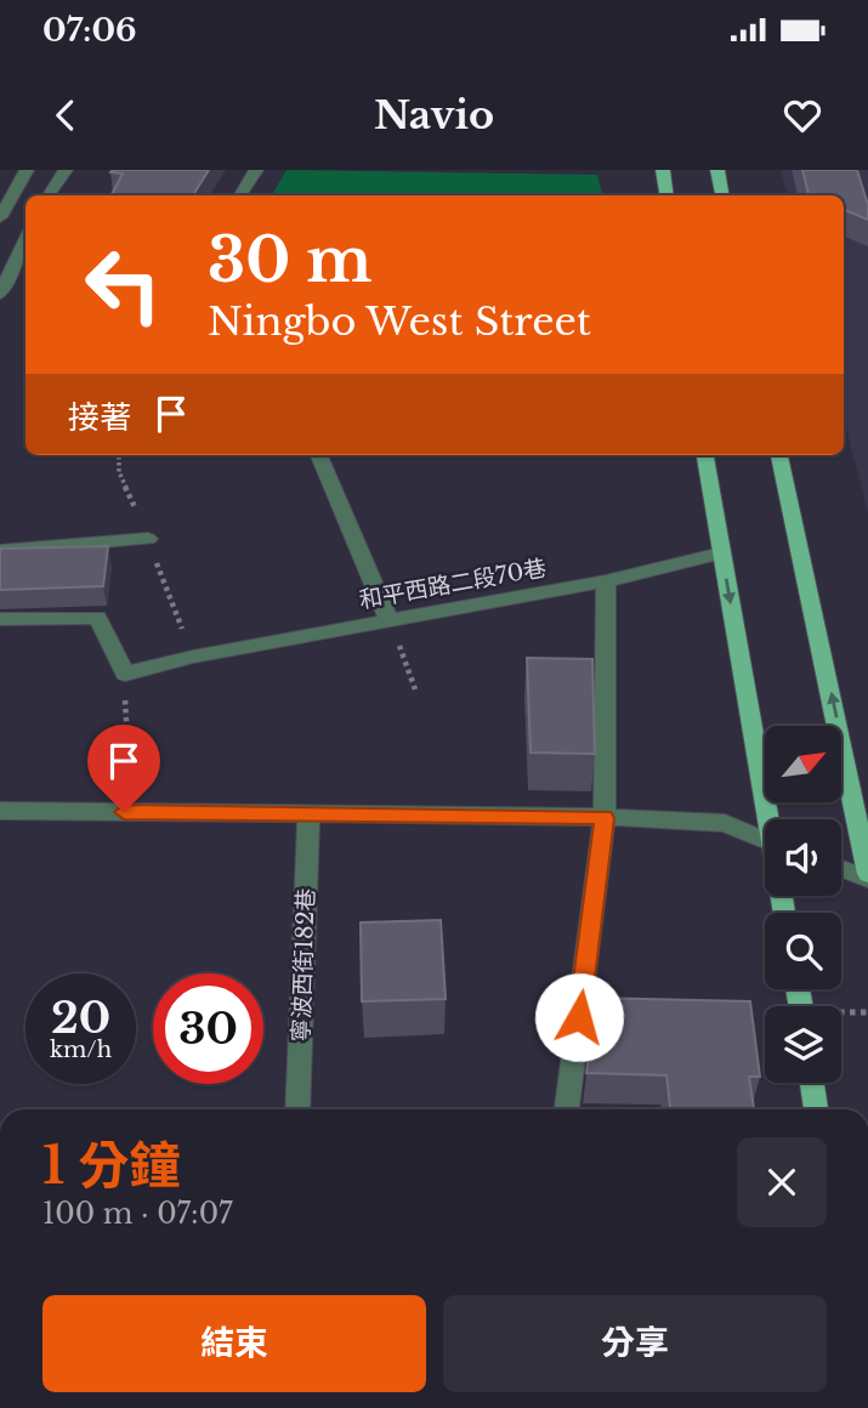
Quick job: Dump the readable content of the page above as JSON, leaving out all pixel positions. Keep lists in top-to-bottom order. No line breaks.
{"streets":{"street":["和平西路二段70巷","寧波西街182巷"]},"north":"top right","page":{"status":"07:06","header":"Navio","turn":["30 m","Ningbo West Street"],"then":"接著","speed":"20 km/h","limit":"30","heading":["1 分鐘","100 m · 07:07"],"buttons":["結束","分享"]}}
